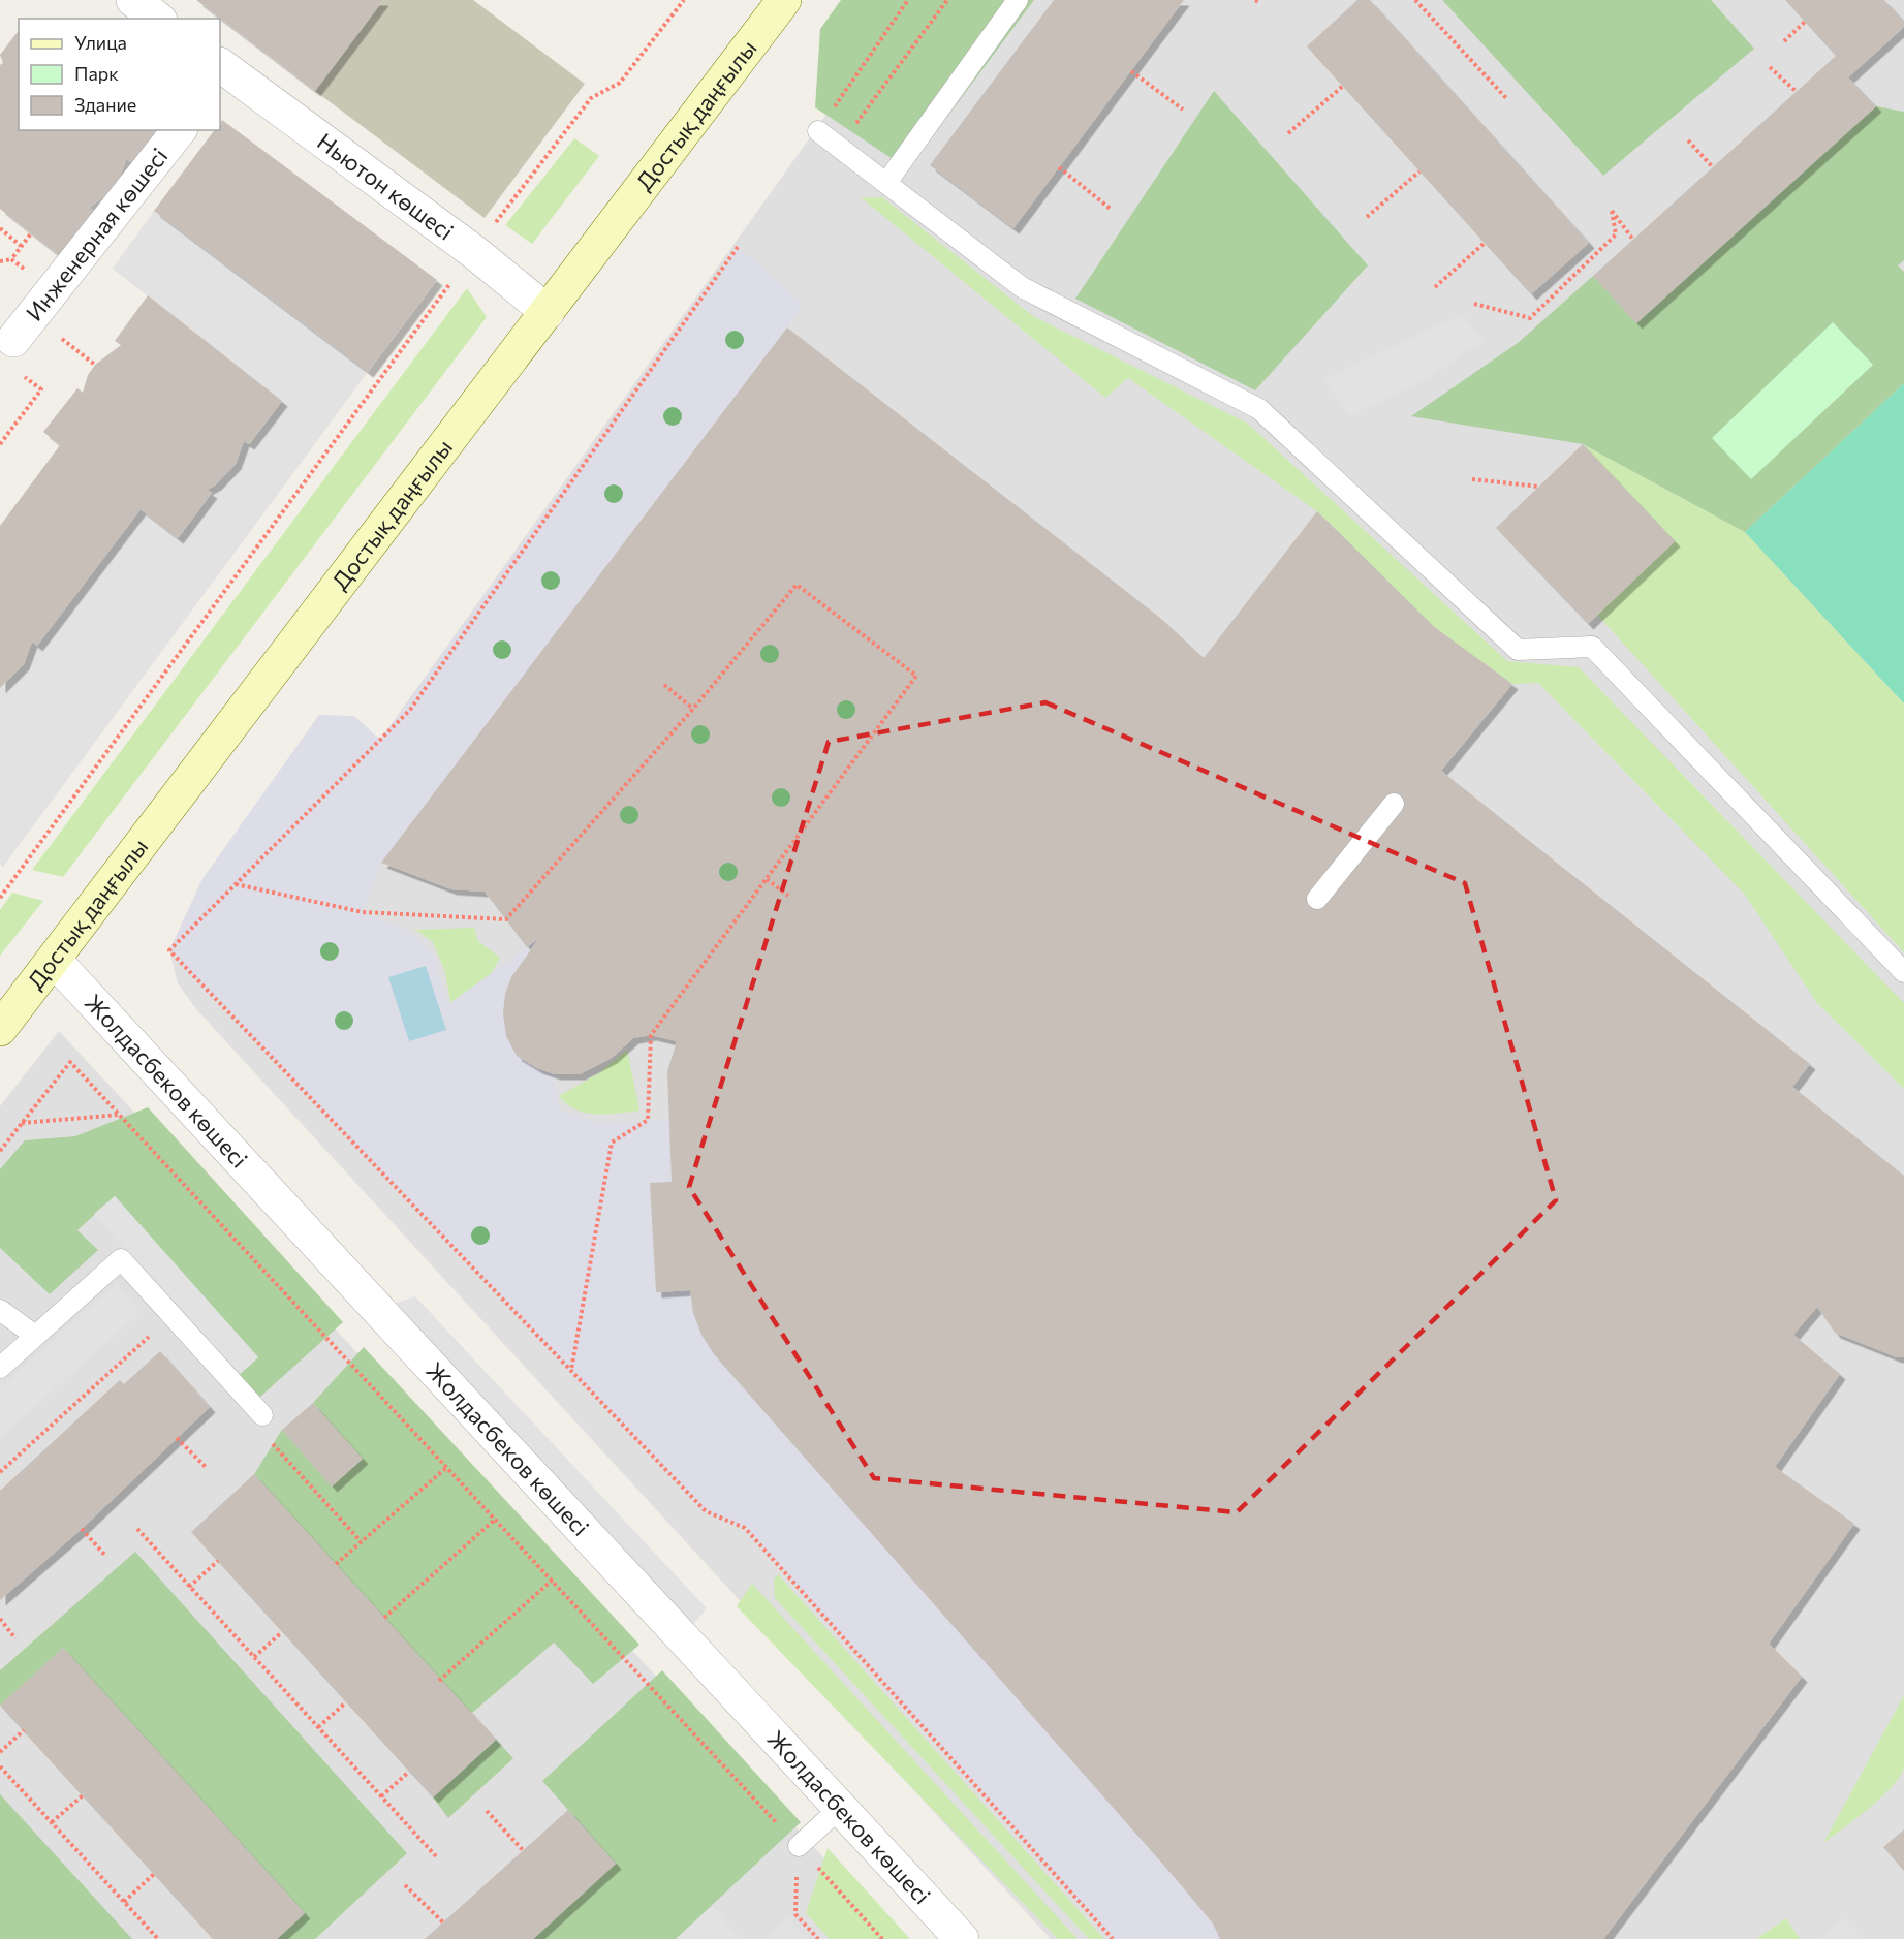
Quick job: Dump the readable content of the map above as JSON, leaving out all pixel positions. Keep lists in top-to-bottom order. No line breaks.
{"streets":{"main road":["Достық даңғылы"],"street":["Ньютон көшесі","Инженерная көшесі","Жолдасбеков көшесі"]},"crossings":[["Достық даңғылы","Ньютон көшесі"],["Достық даңғылы","Жолдасбеков көшесі"]],"legend":["Улица","Парк","Здание"]}
